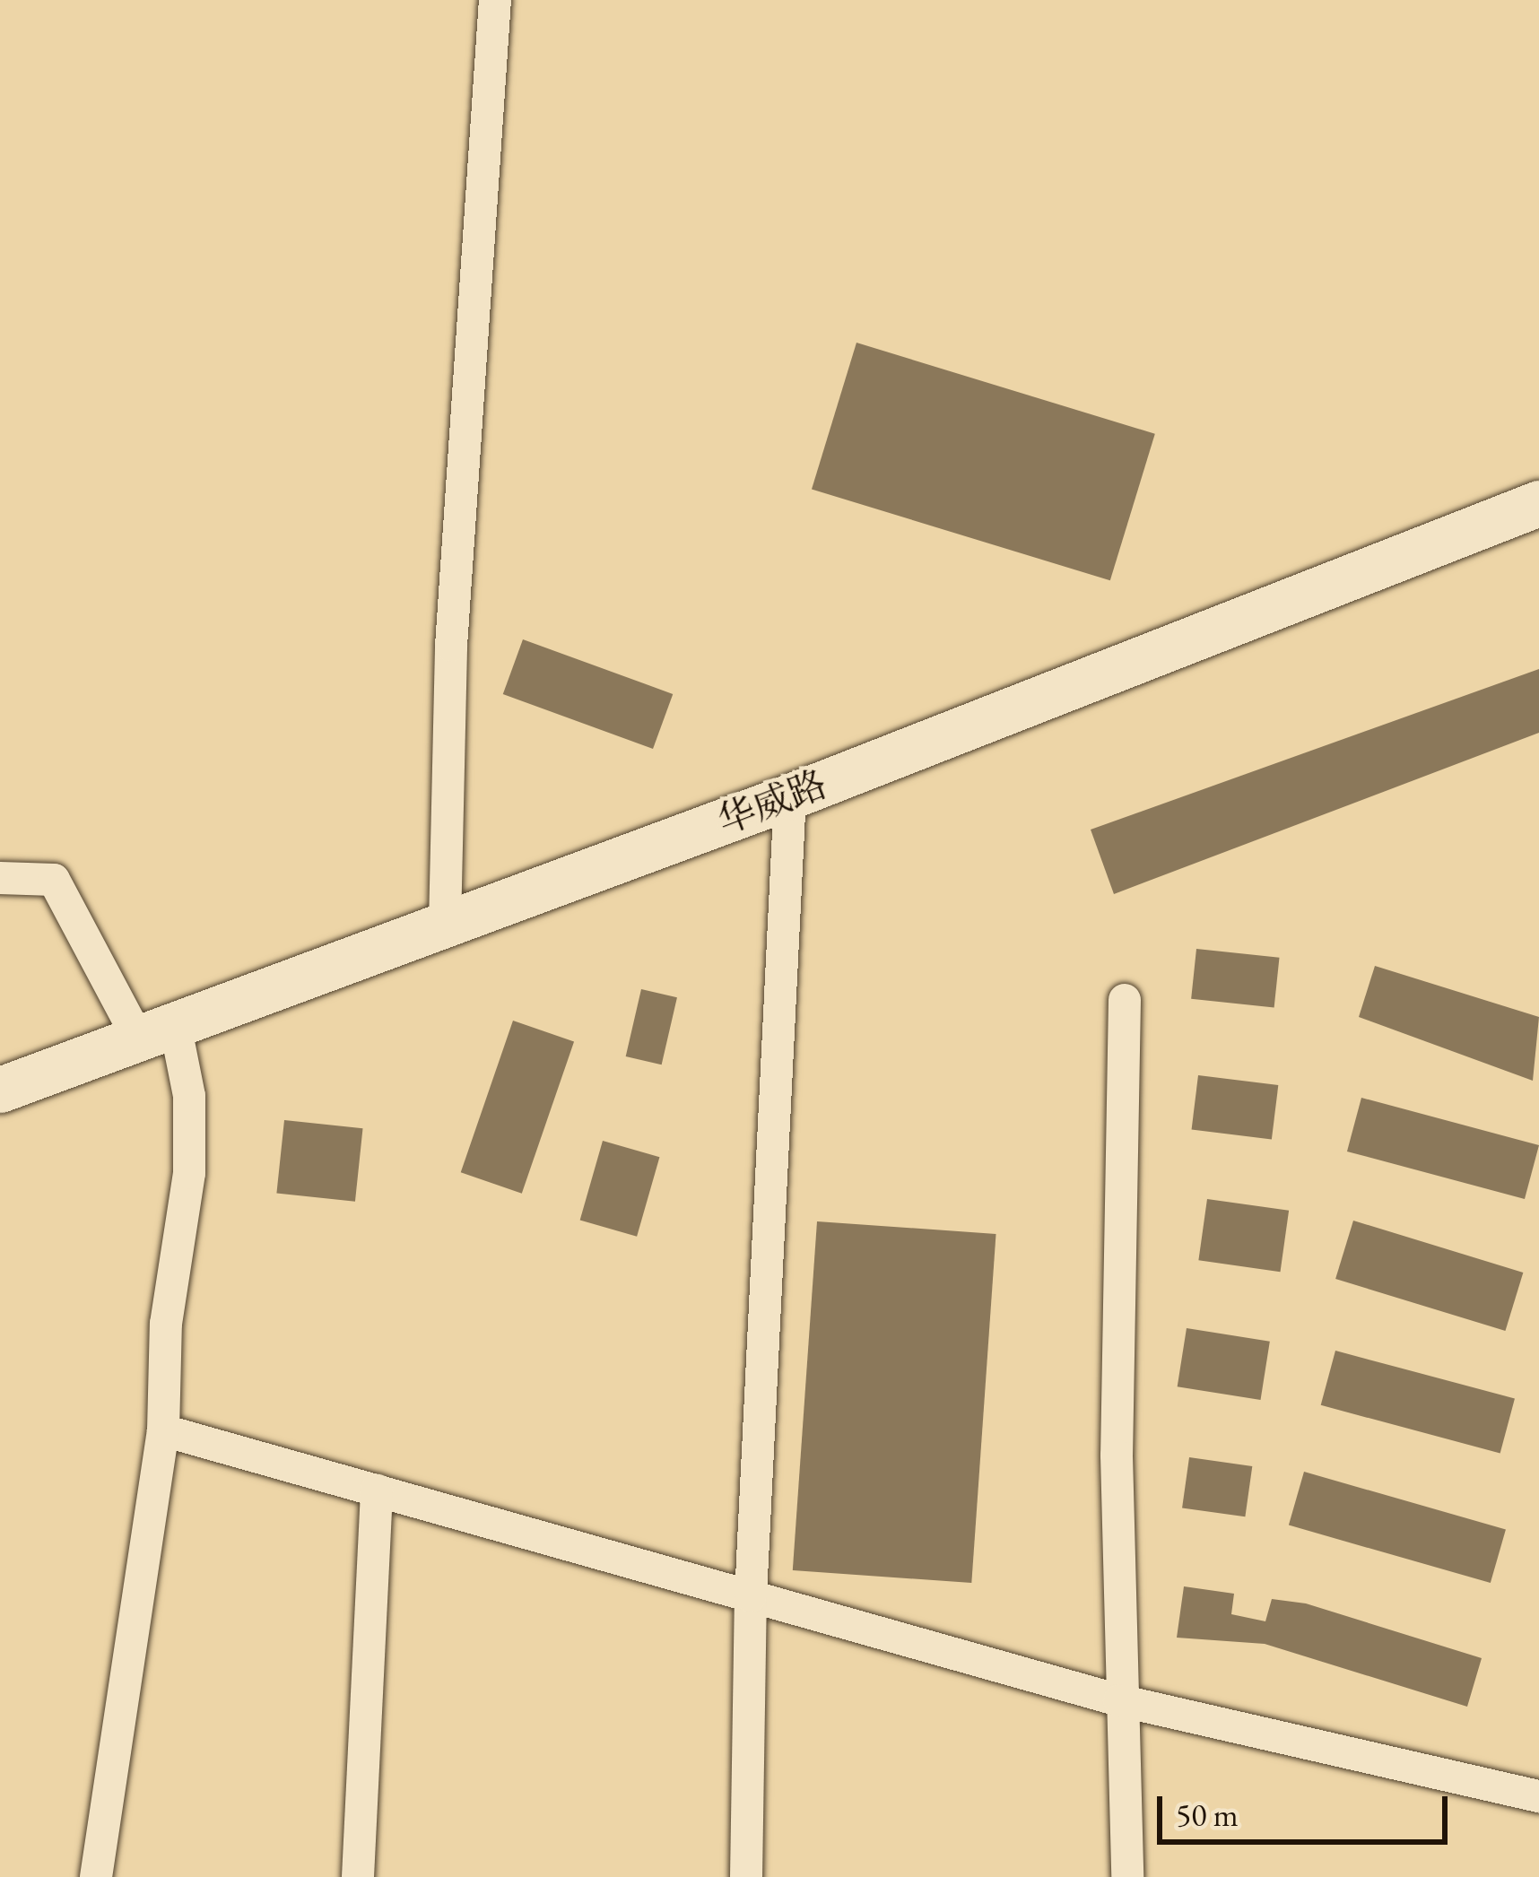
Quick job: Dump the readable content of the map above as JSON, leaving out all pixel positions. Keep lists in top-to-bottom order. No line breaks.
{"streets":{"main road":["华威路"]},"scale_bar":"50 m"}
